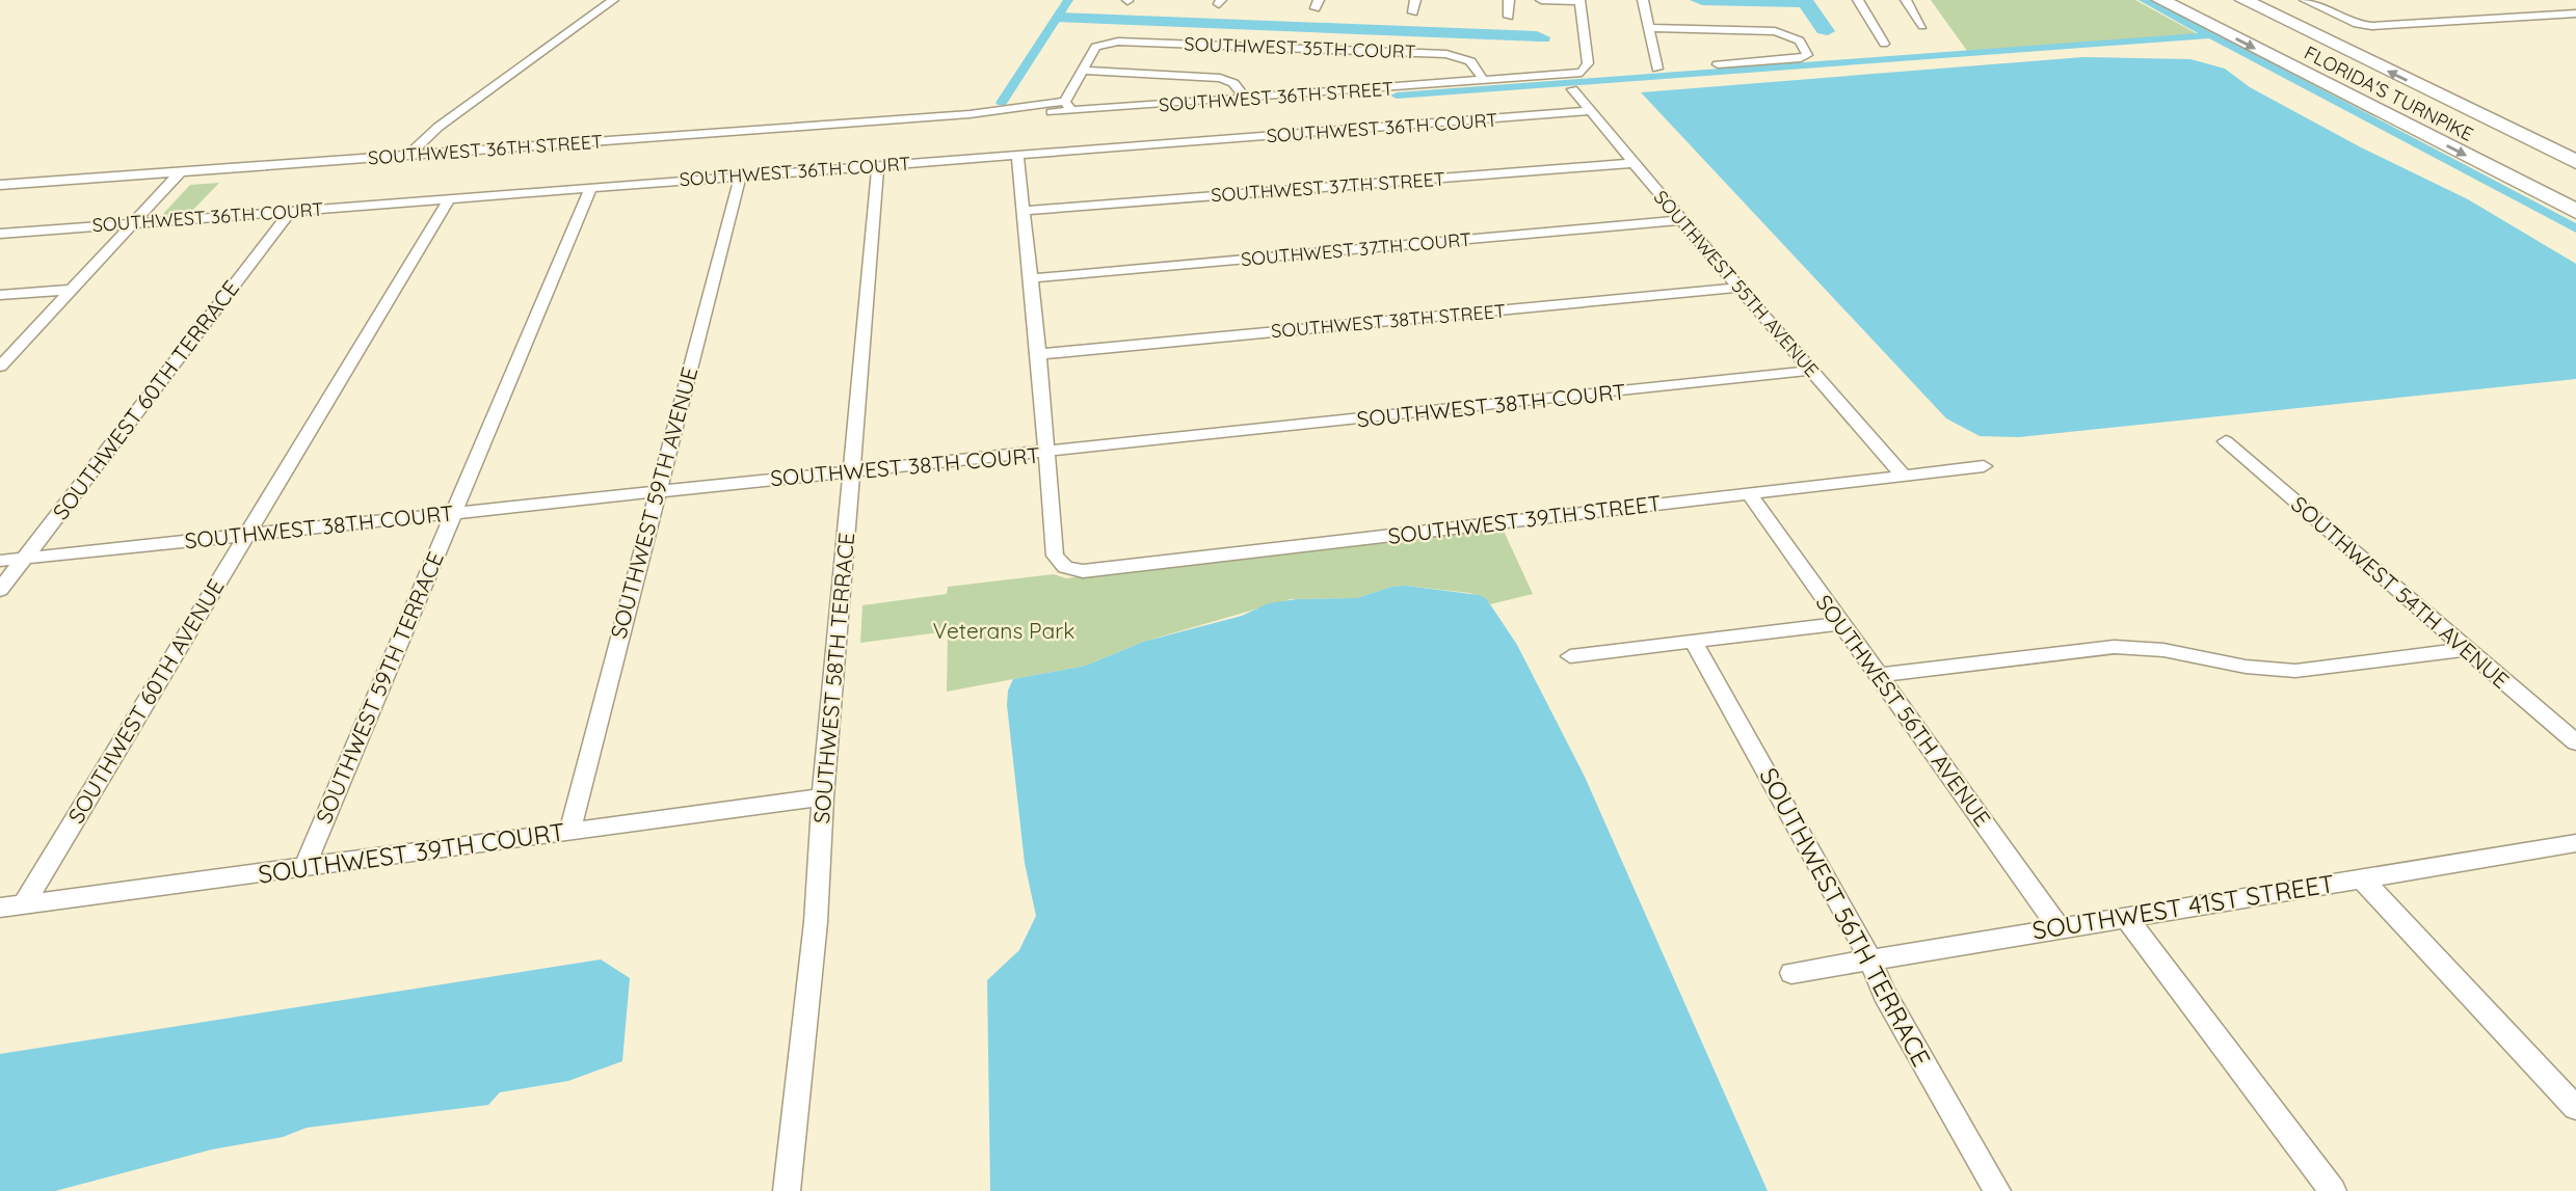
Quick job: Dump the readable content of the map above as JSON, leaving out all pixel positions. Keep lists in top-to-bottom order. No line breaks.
{"streets":{"highway":["FLORIDA'S TURNPIKE"],"street":["SOUTHWEST 35TH COURT","SOUTHWEST 36TH STREET","SOUTHWEST 36TH COURT","SOUTHWEST 37TH STREET","SOUTHWEST 37TH COURT","SOUTHWEST 55TH AVENUE","SOUTHWEST 38TH STREET","SOUTHWEST 60TH TERRACE","SOUTHWEST 38TH COURT","SOUTHWEST 59TH AVENUE","SOUTHWEST 39TH STREET","SOUTHWEST 54TH AVENUE","SOUTHWEST 58TH TERRACE","SOUTHWEST 59TH TERRACE","SOUTHWEST 60TH AVENUE","SOUTHWEST 56TH AVENUE","SOUTHWEST 39TH COURT","SOUTHWEST 41ST STREET","SOUTHWEST 56TH TERRACE"]},"crossings":[["SOUTHWEST 35TH COURT","SOUTHWEST 36TH STREET"],["SOUTHWEST 36TH COURT","SOUTHWEST 55TH AVENUE"],["SOUTHWEST 36TH COURT","SOUTHWEST 60TH TERRACE"],["SOUTHWEST 36TH COURT","SOUTHWEST 59TH AVENUE"],["SOUTHWEST 36TH COURT","SOUTHWEST 58TH TERRACE"],["SOUTHWEST 36TH COURT","SOUTHWEST 59TH TERRACE"],["SOUTHWEST 36TH COURT","SOUTHWEST 60TH AVENUE"],["SOUTHWEST 37TH STREET","SOUTHWEST 55TH AVENUE"],["SOUTHWEST 37TH COURT","SOUTHWEST 55TH AVENUE"],["SOUTHWEST 55TH AVENUE","SOUTHWEST 38TH STREET"],["SOUTHWEST 55TH AVENUE","SOUTHWEST 38TH COURT"],["SOUTHWEST 55TH AVENUE","SOUTHWEST 39TH STREET"],["SOUTHWEST 60TH TERRACE","SOUTHWEST 38TH COURT"],["SOUTHWEST 38TH COURT","SOUTHWEST 59TH AVENUE"],["SOUTHWEST 38TH COURT","SOUTHWEST 39TH STREET"],["SOUTHWEST 38TH COURT","SOUTHWEST 58TH TERRACE"],["SOUTHWEST 38TH COURT","SOUTHWEST 59TH TERRACE"],["SOUTHWEST 38TH COURT","SOUTHWEST 60TH AVENUE"],["SOUTHWEST 59TH AVENUE","SOUTHWEST 39TH COURT"],["SOUTHWEST 39TH STREET","SOUTHWEST 56TH AVENUE"],["SOUTHWEST 58TH TERRACE","SOUTHWEST 39TH COURT"],["SOUTHWEST 59TH TERRACE","SOUTHWEST 39TH COURT"],["SOUTHWEST 60TH AVENUE","SOUTHWEST 39TH COURT"],["SOUTHWEST 56TH AVENUE","SOUTHWEST 41ST STREET"],["SOUTHWEST 41ST STREET","SOUTHWEST 56TH TERRACE"]],"parks":["Veterans Park"]}
